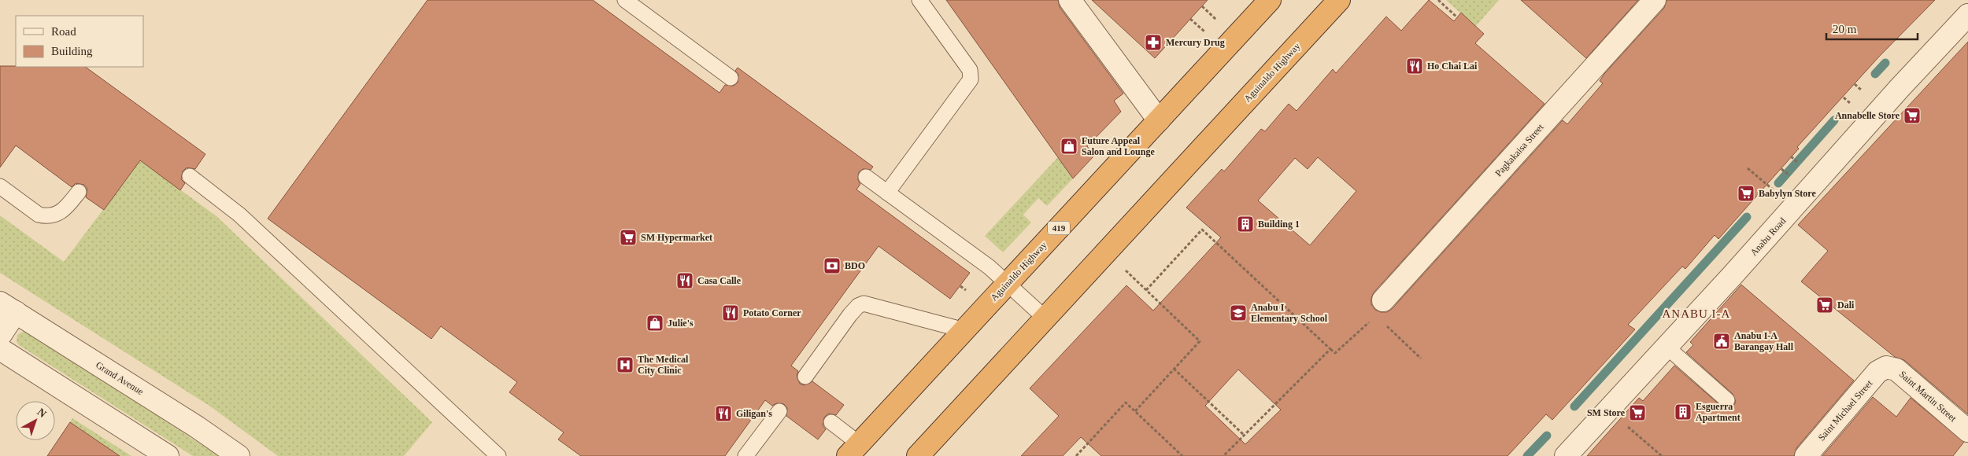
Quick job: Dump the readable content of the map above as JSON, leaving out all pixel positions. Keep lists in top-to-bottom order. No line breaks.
{"streets":{"highway":["Aguinaldo Highway","419"],"street":["Pagkakaisa Street","Anabu Road","Grand Avenue","Saint Martin Street","Saint Michael Street"]},"crossings":[["Saint Martin Street","Saint Michael Street"]],"districts":["ANABU I-A"],"places":{"pharmacy":["Mercury Drug"],"restaurant":["Ho Chai Lai","Casa Calle","Potato Corner","Giligan's"],"supermarket":["Annabelle Store","Babylyn Store","SM Hypermarket","Dali","SM Store"],"shop":["Future Appeal Salon and Lounge","Julie's"],"building":["Building 1","Esguerra Apartment"],"bank":["BDO"],"school or university":["Anabu I Elementary School"],"public building":["Anabu I-A Barangay Hall"],"hospital":["The Medical City Clinic"]},"legend":["Road","Building"],"scale_bar":"20 m","north":"top right"}
